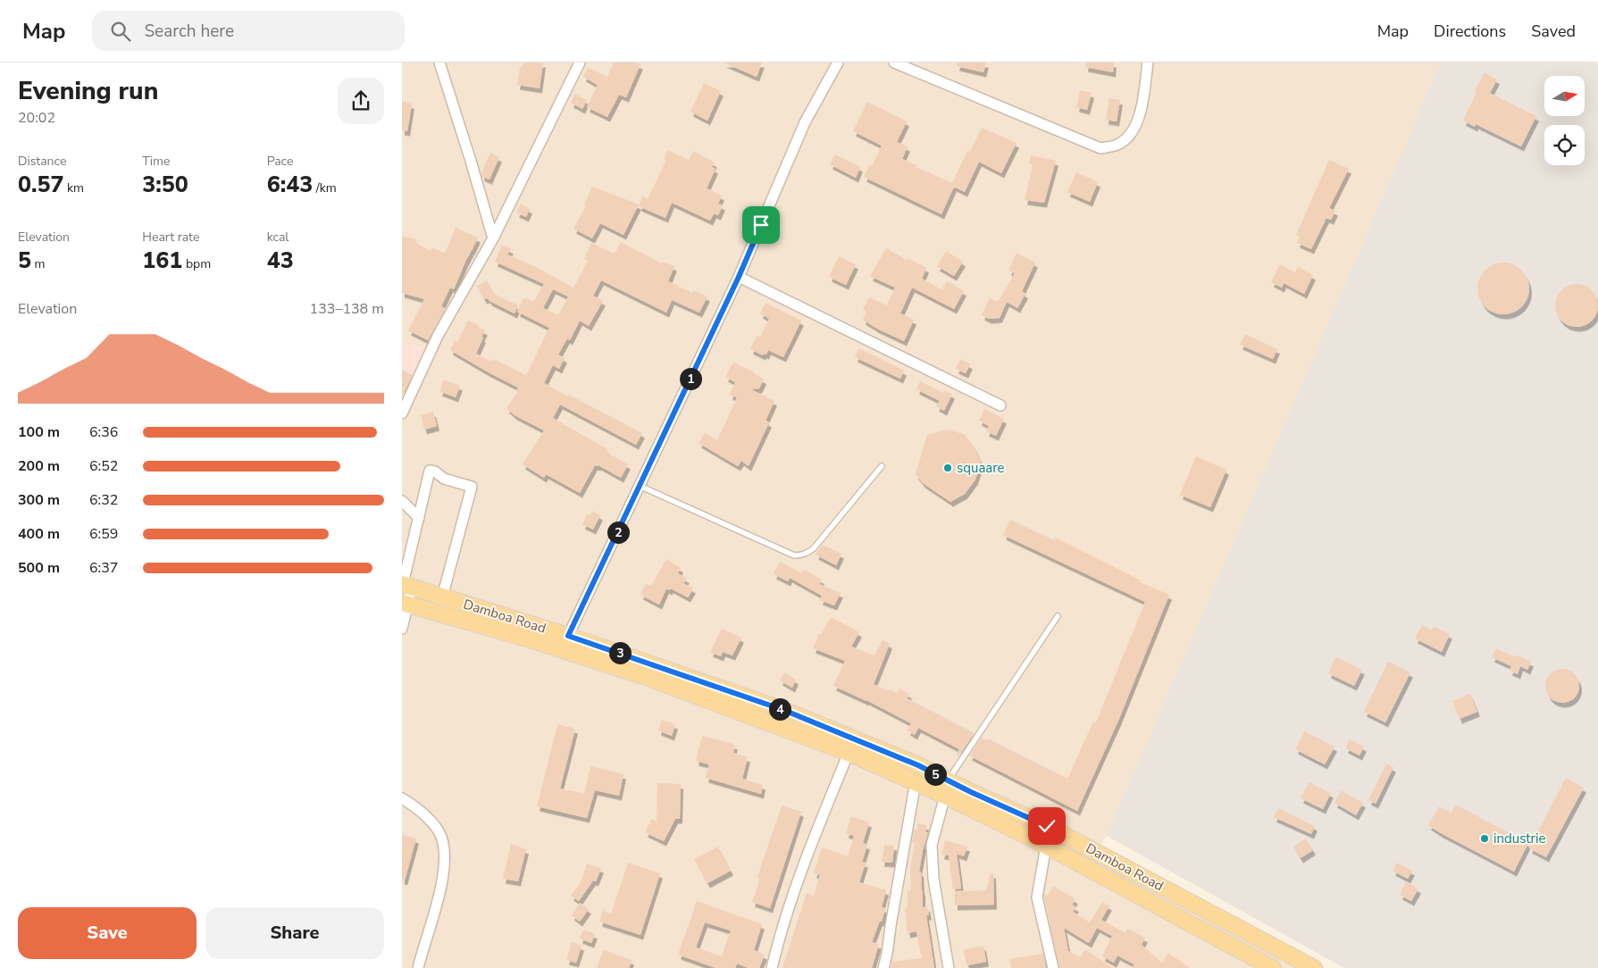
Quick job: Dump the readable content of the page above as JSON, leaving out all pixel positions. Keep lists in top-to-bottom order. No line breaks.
{"streets":{"main road":["Damboa Road"]},"places":["squaare","industrie"],"north":"right","page":{"header":"Map","search":"Search here","nav":["Map","Directions","Saved"],"heading":["Evening run","20:02"],"stats":[["Distance","0.57 km"],["Time","3:50"],["Pace","6:43 /km"],["Elevation","5 m"],["Heart rate","161 bpm"],["kcal","43"]],"chart":["Elevation","133–138 m"],"pins":["1","2","3","4","5"],"list":[{"name":"100 m","note":"6:36"},{"name":"200 m","note":"6:52"},{"name":"300 m","note":"6:32"},{"name":"400 m","note":"6:59"},{"name":"500 m","note":"6:37"}],"buttons":["Save","Share"]}}
